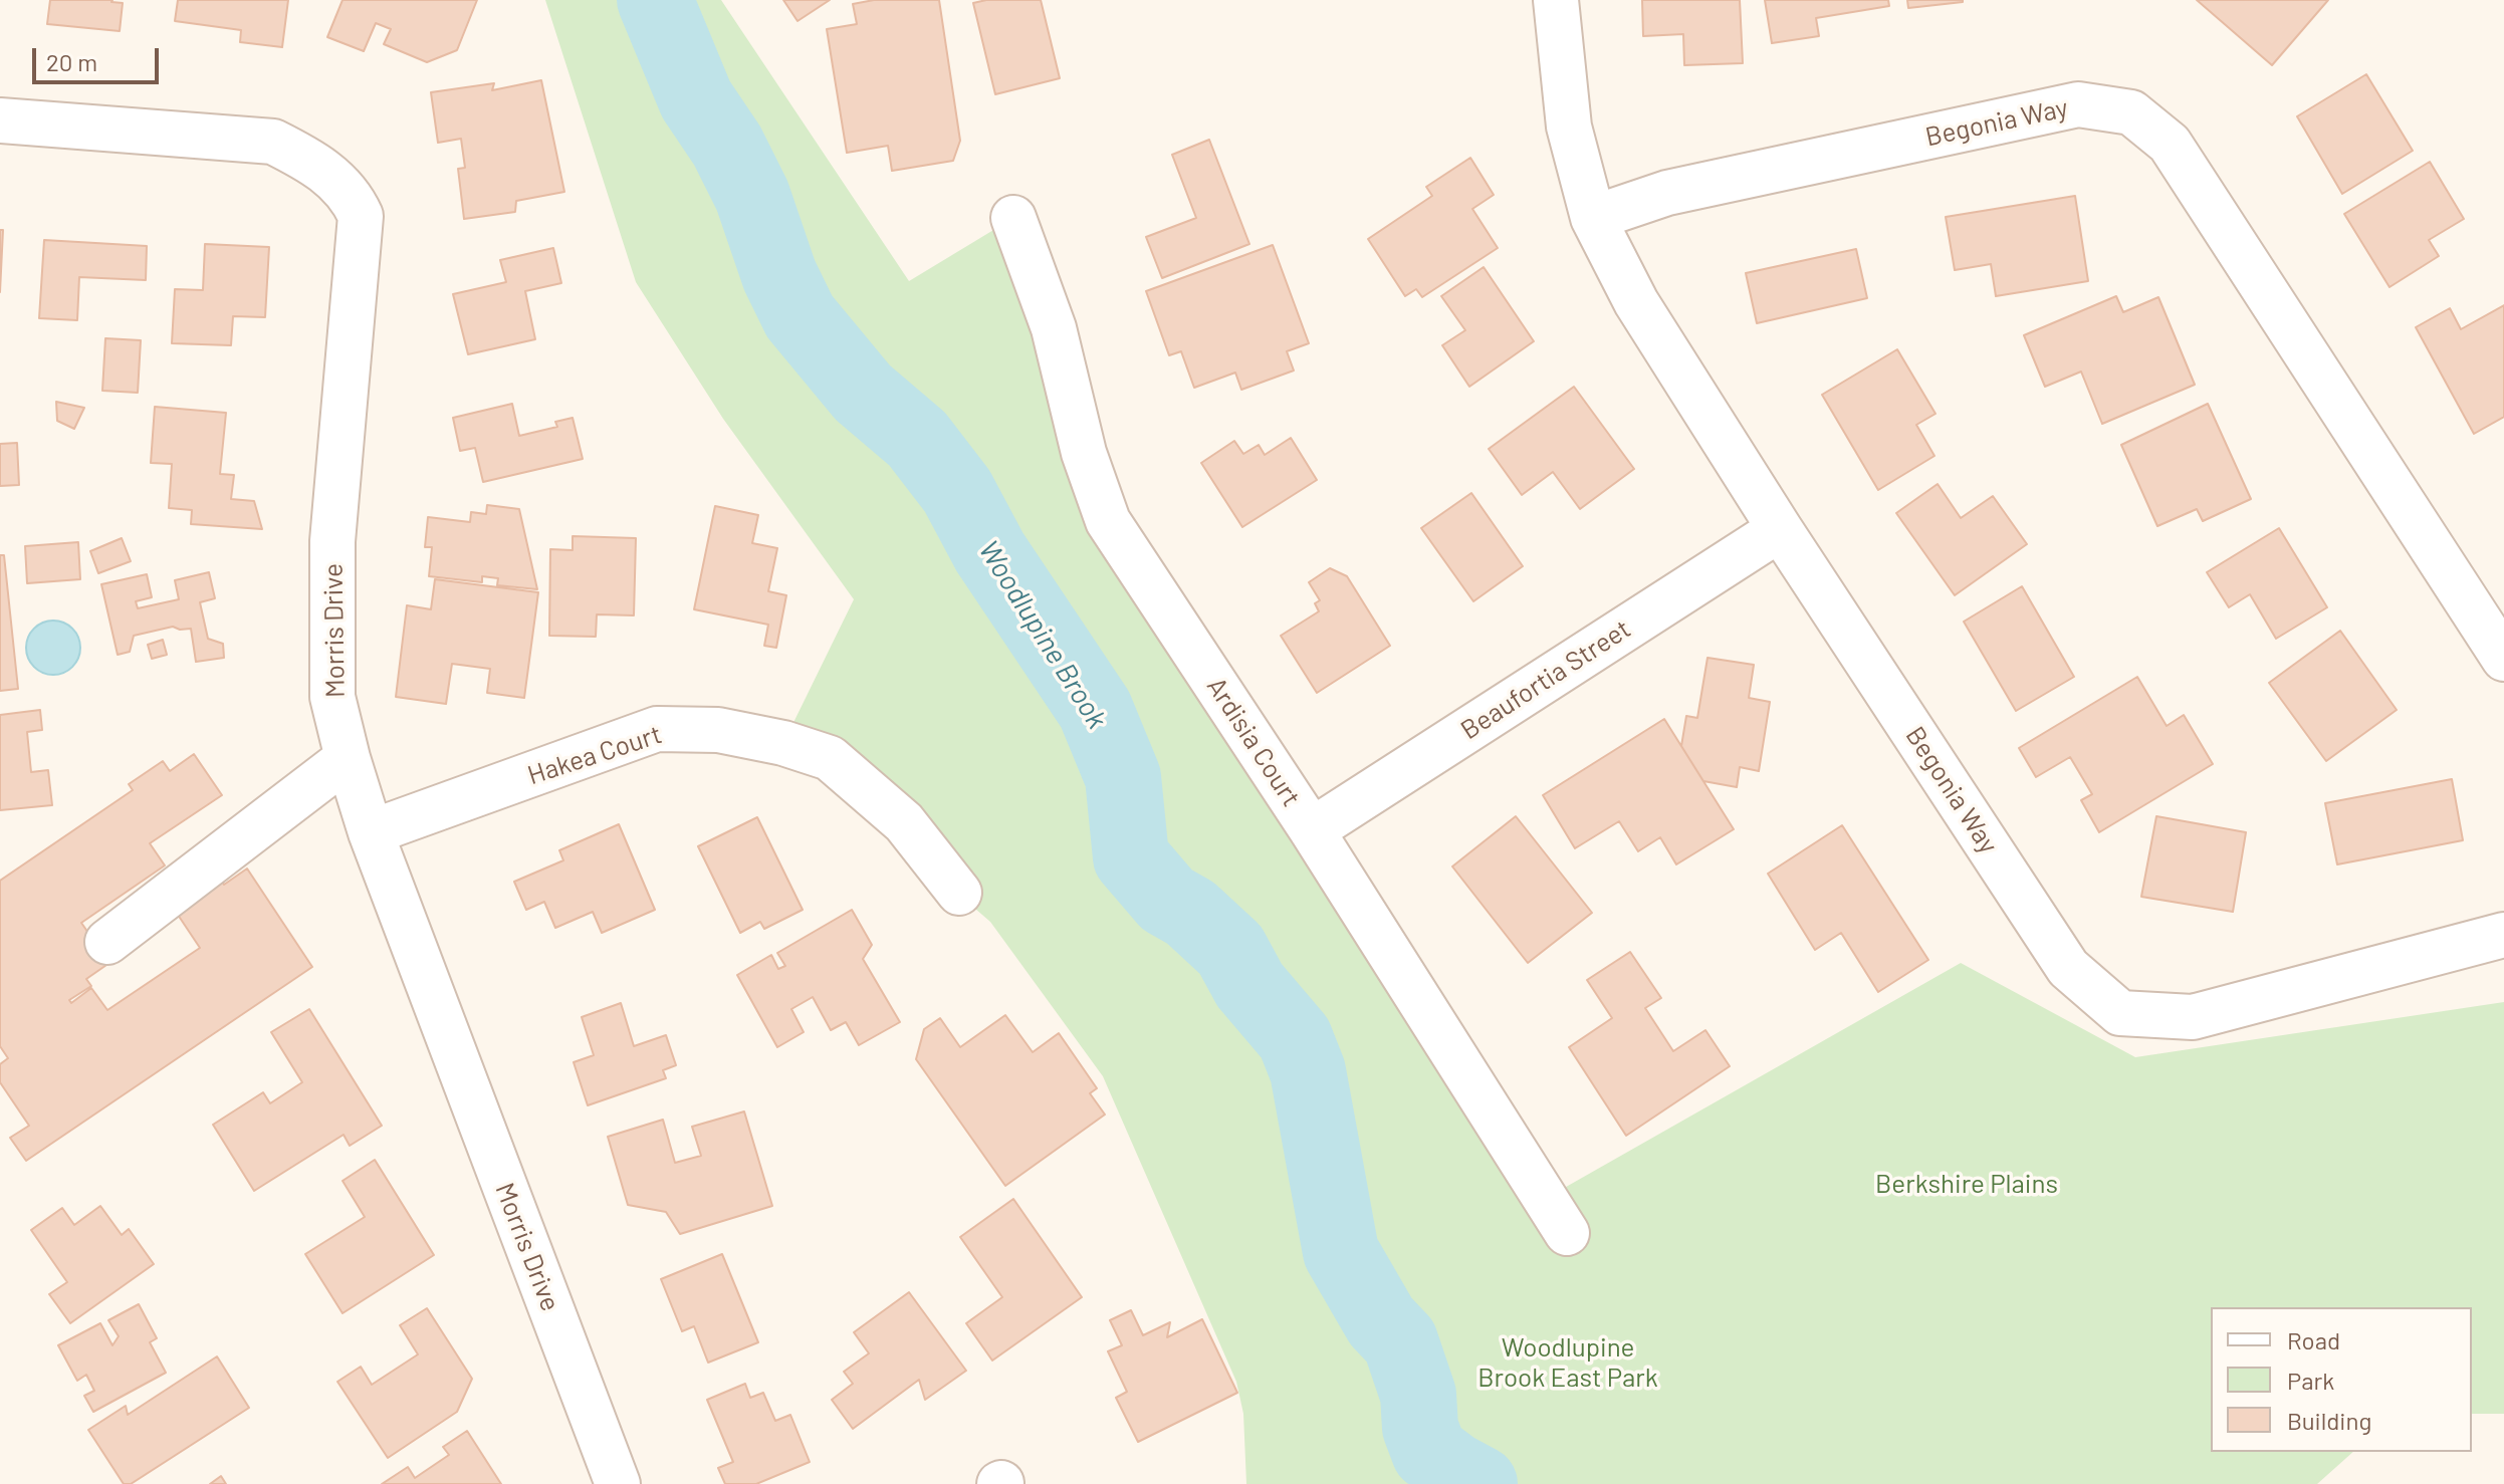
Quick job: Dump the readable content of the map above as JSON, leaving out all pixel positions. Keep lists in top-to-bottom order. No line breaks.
{"streets":{"street":["Begonia Way","Morris Drive","Beaufortia Street","Ardisia Court","Hakea Court"]},"crossings":[["Begonia Way","Beaufortia Street"],["Morris Drive","Hakea Court"],["Beaufortia Street","Ardisia Court"]],"water":["Woodlupine Brook"],"parks":["Berkshire Plains","Woodlupine Brook East Park"],"legend":["Road","Park","Building"],"scale_bar":"20 m"}
